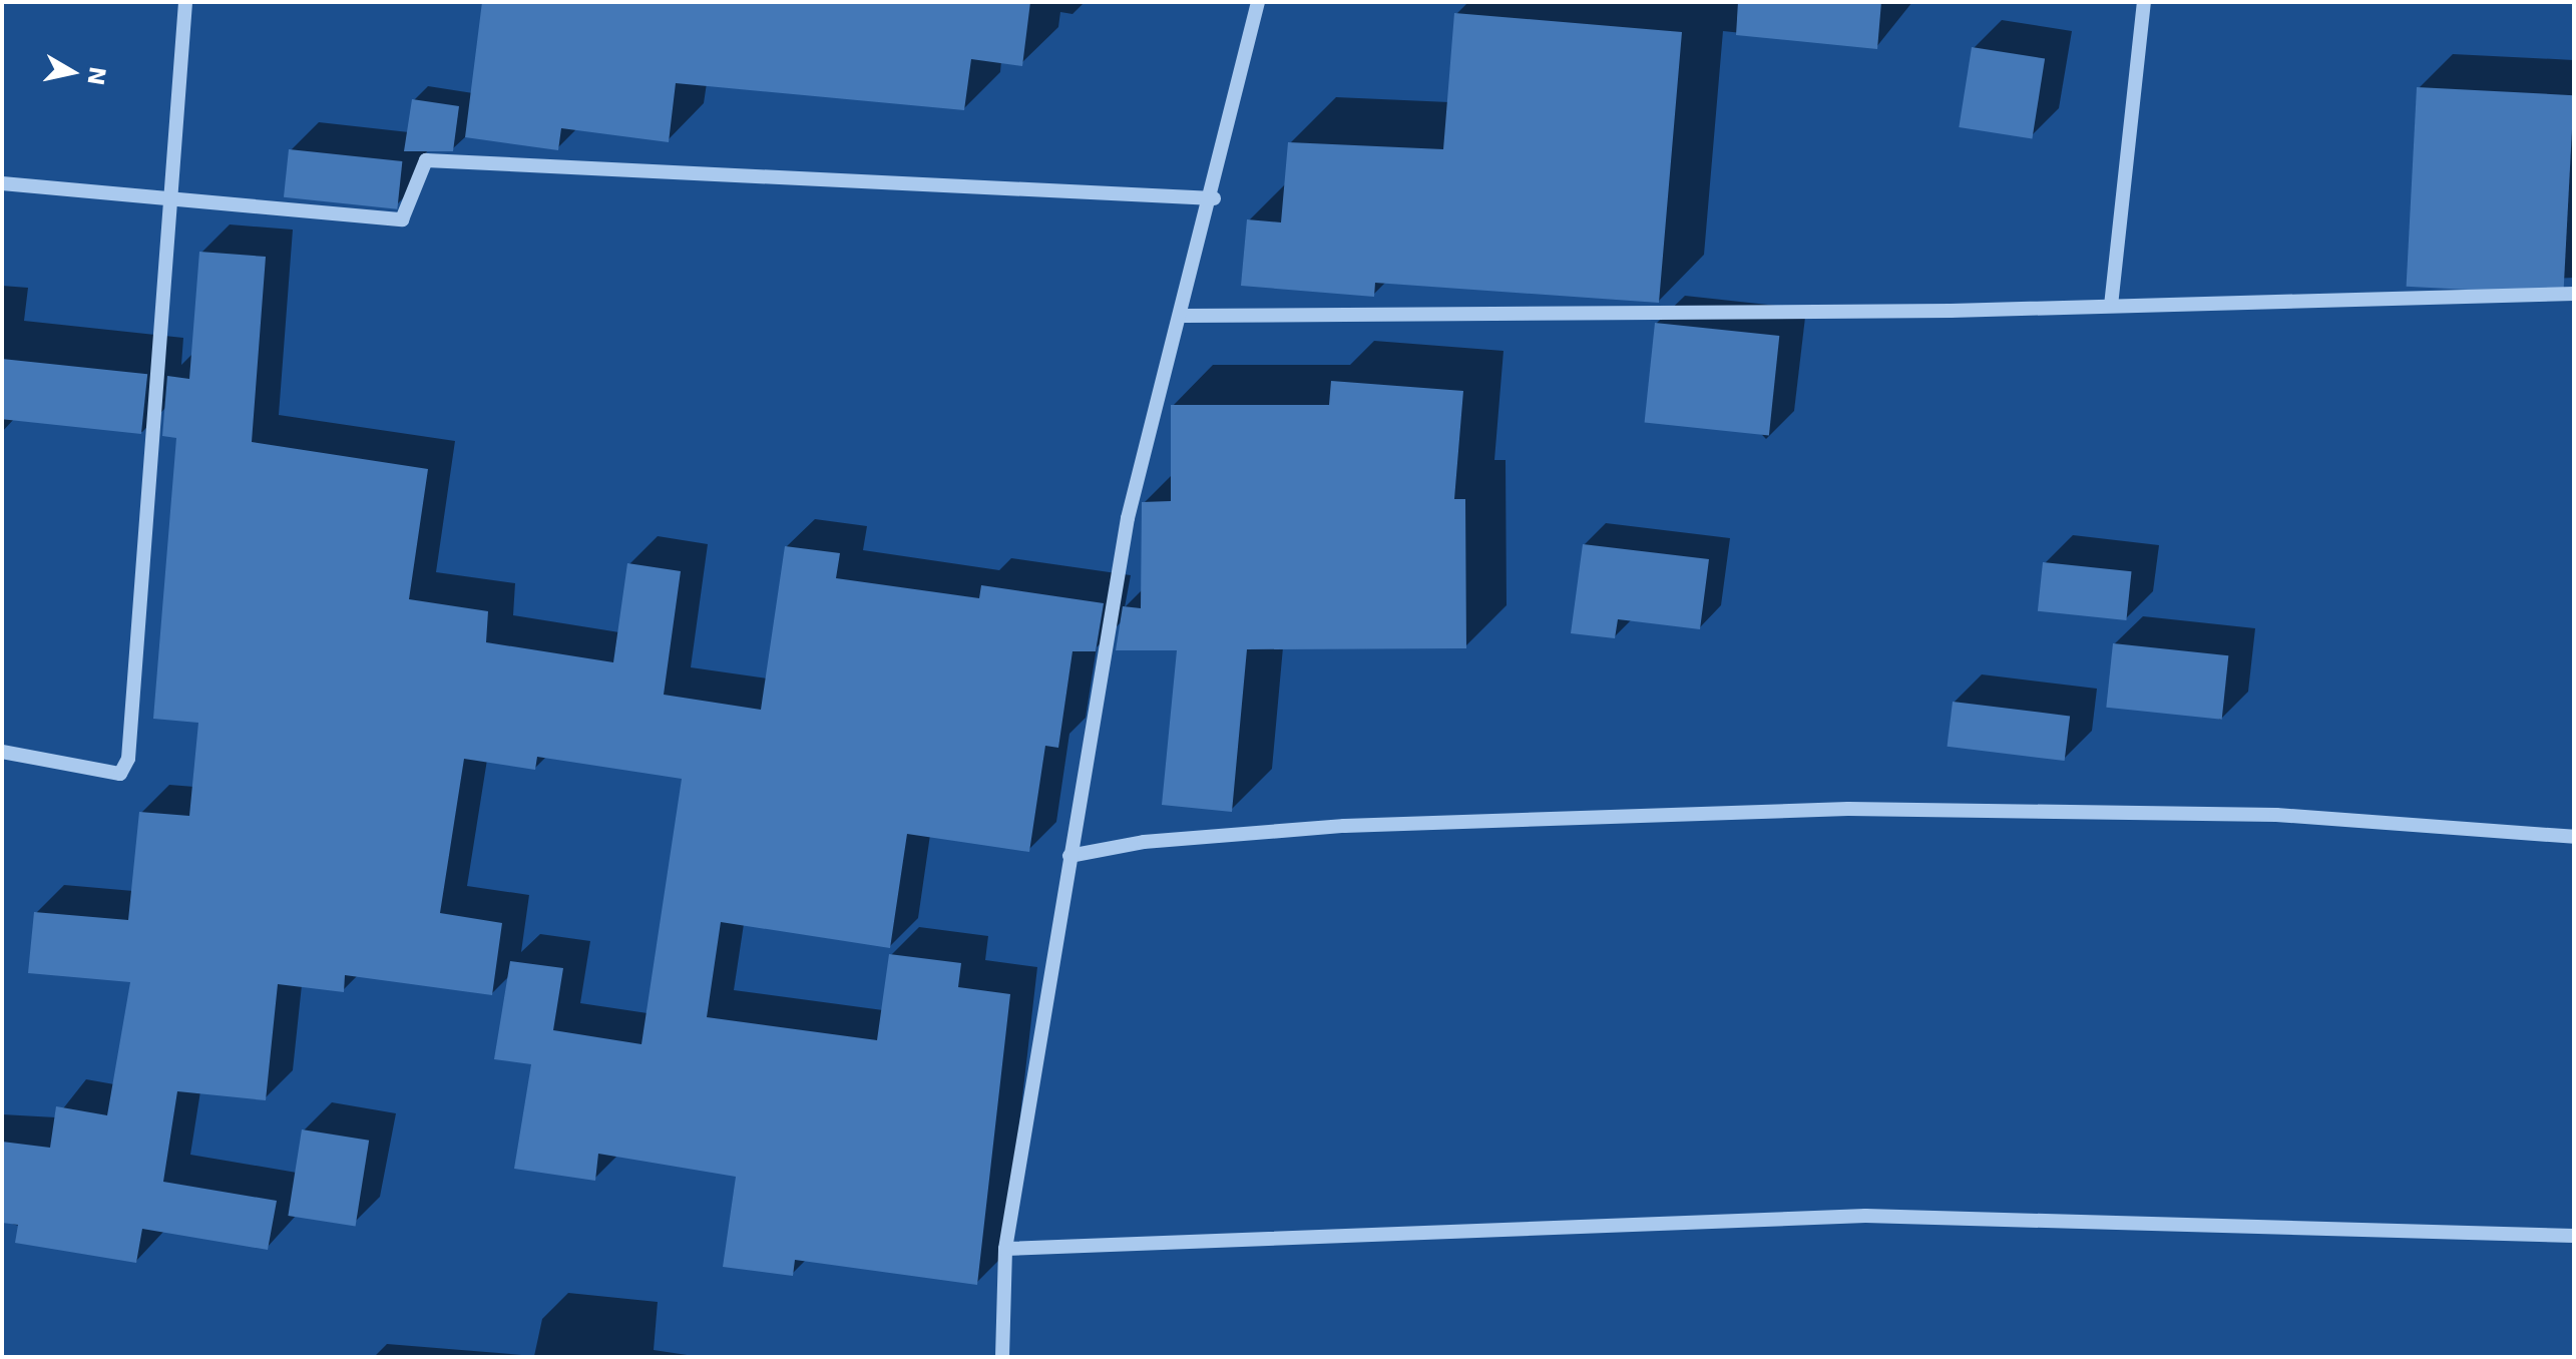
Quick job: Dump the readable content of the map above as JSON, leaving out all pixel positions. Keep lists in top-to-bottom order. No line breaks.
{"north":"right"}
